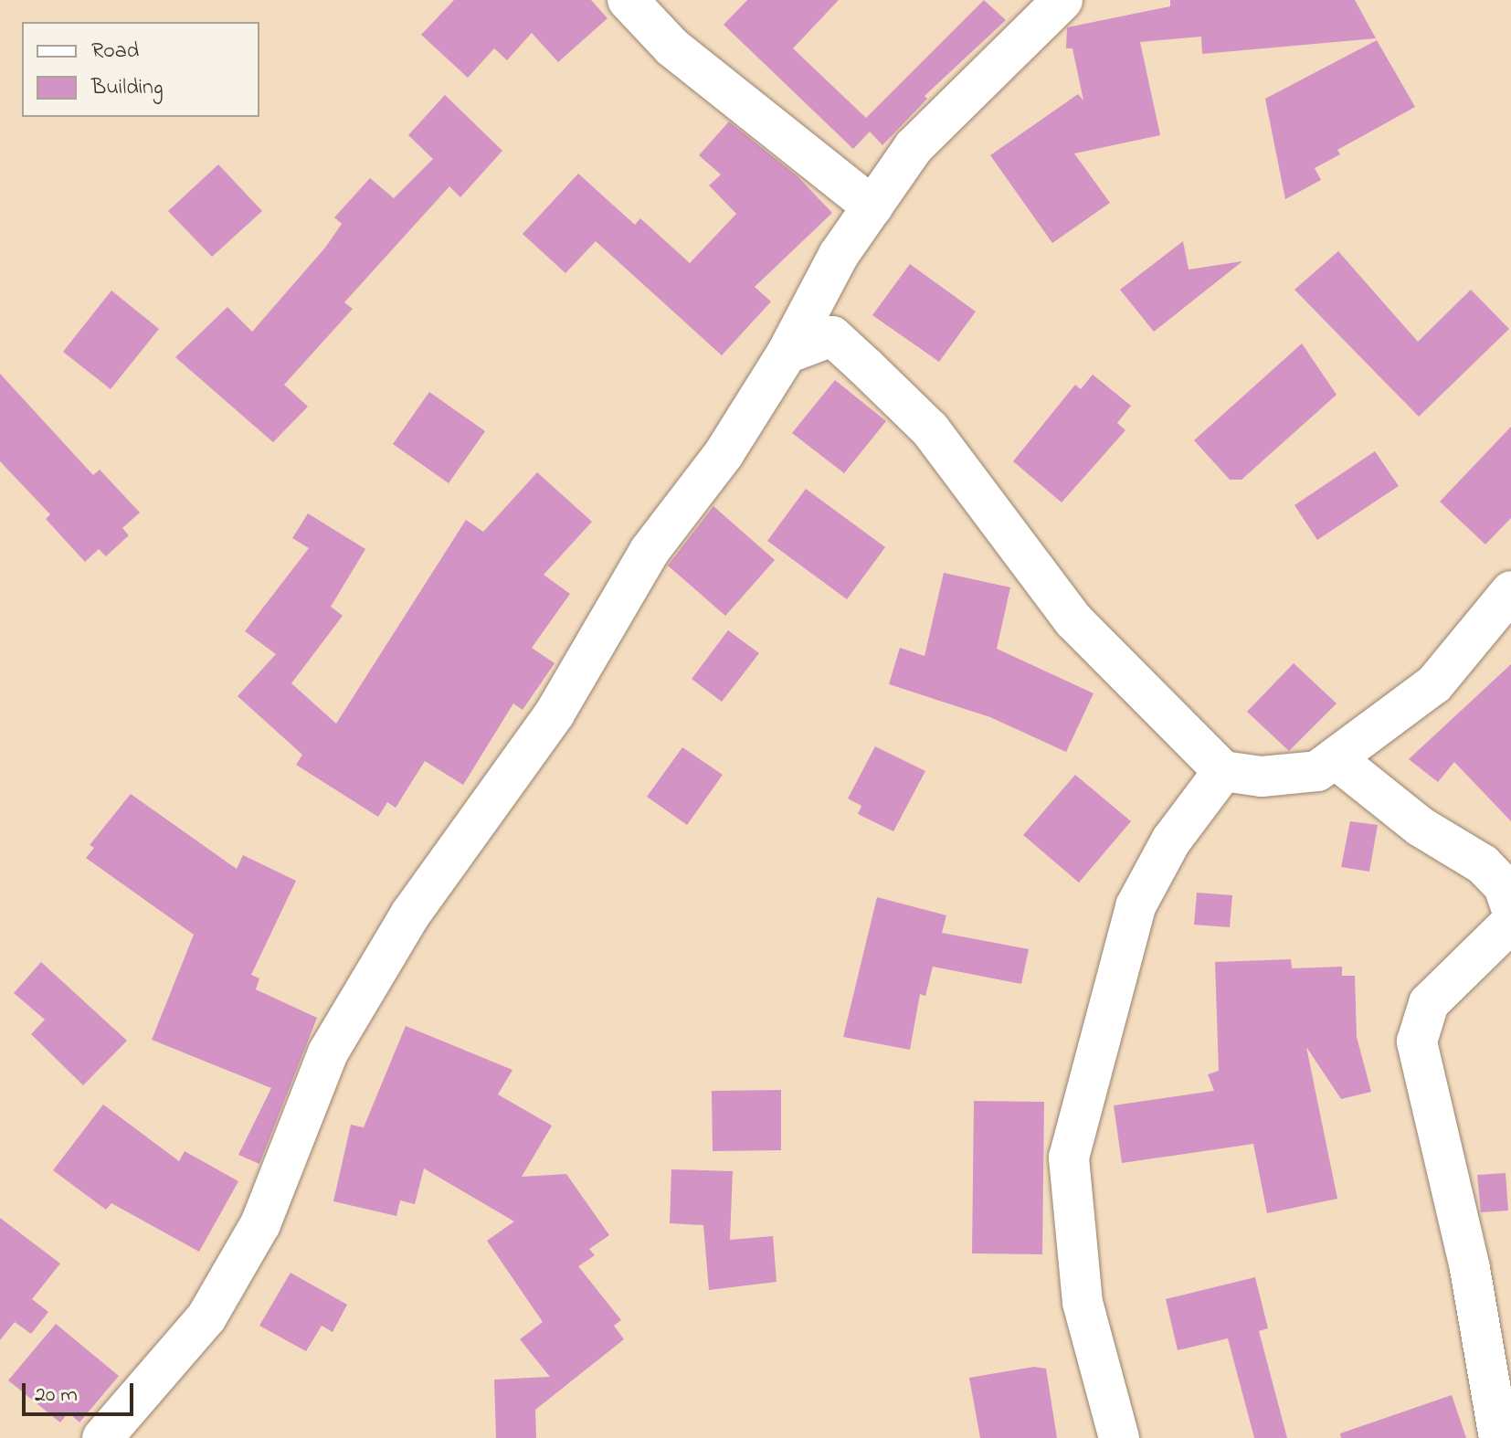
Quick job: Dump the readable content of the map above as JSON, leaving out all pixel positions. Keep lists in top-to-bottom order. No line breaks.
{"legend":["Road","Building"],"scale_bar":"20 m"}
